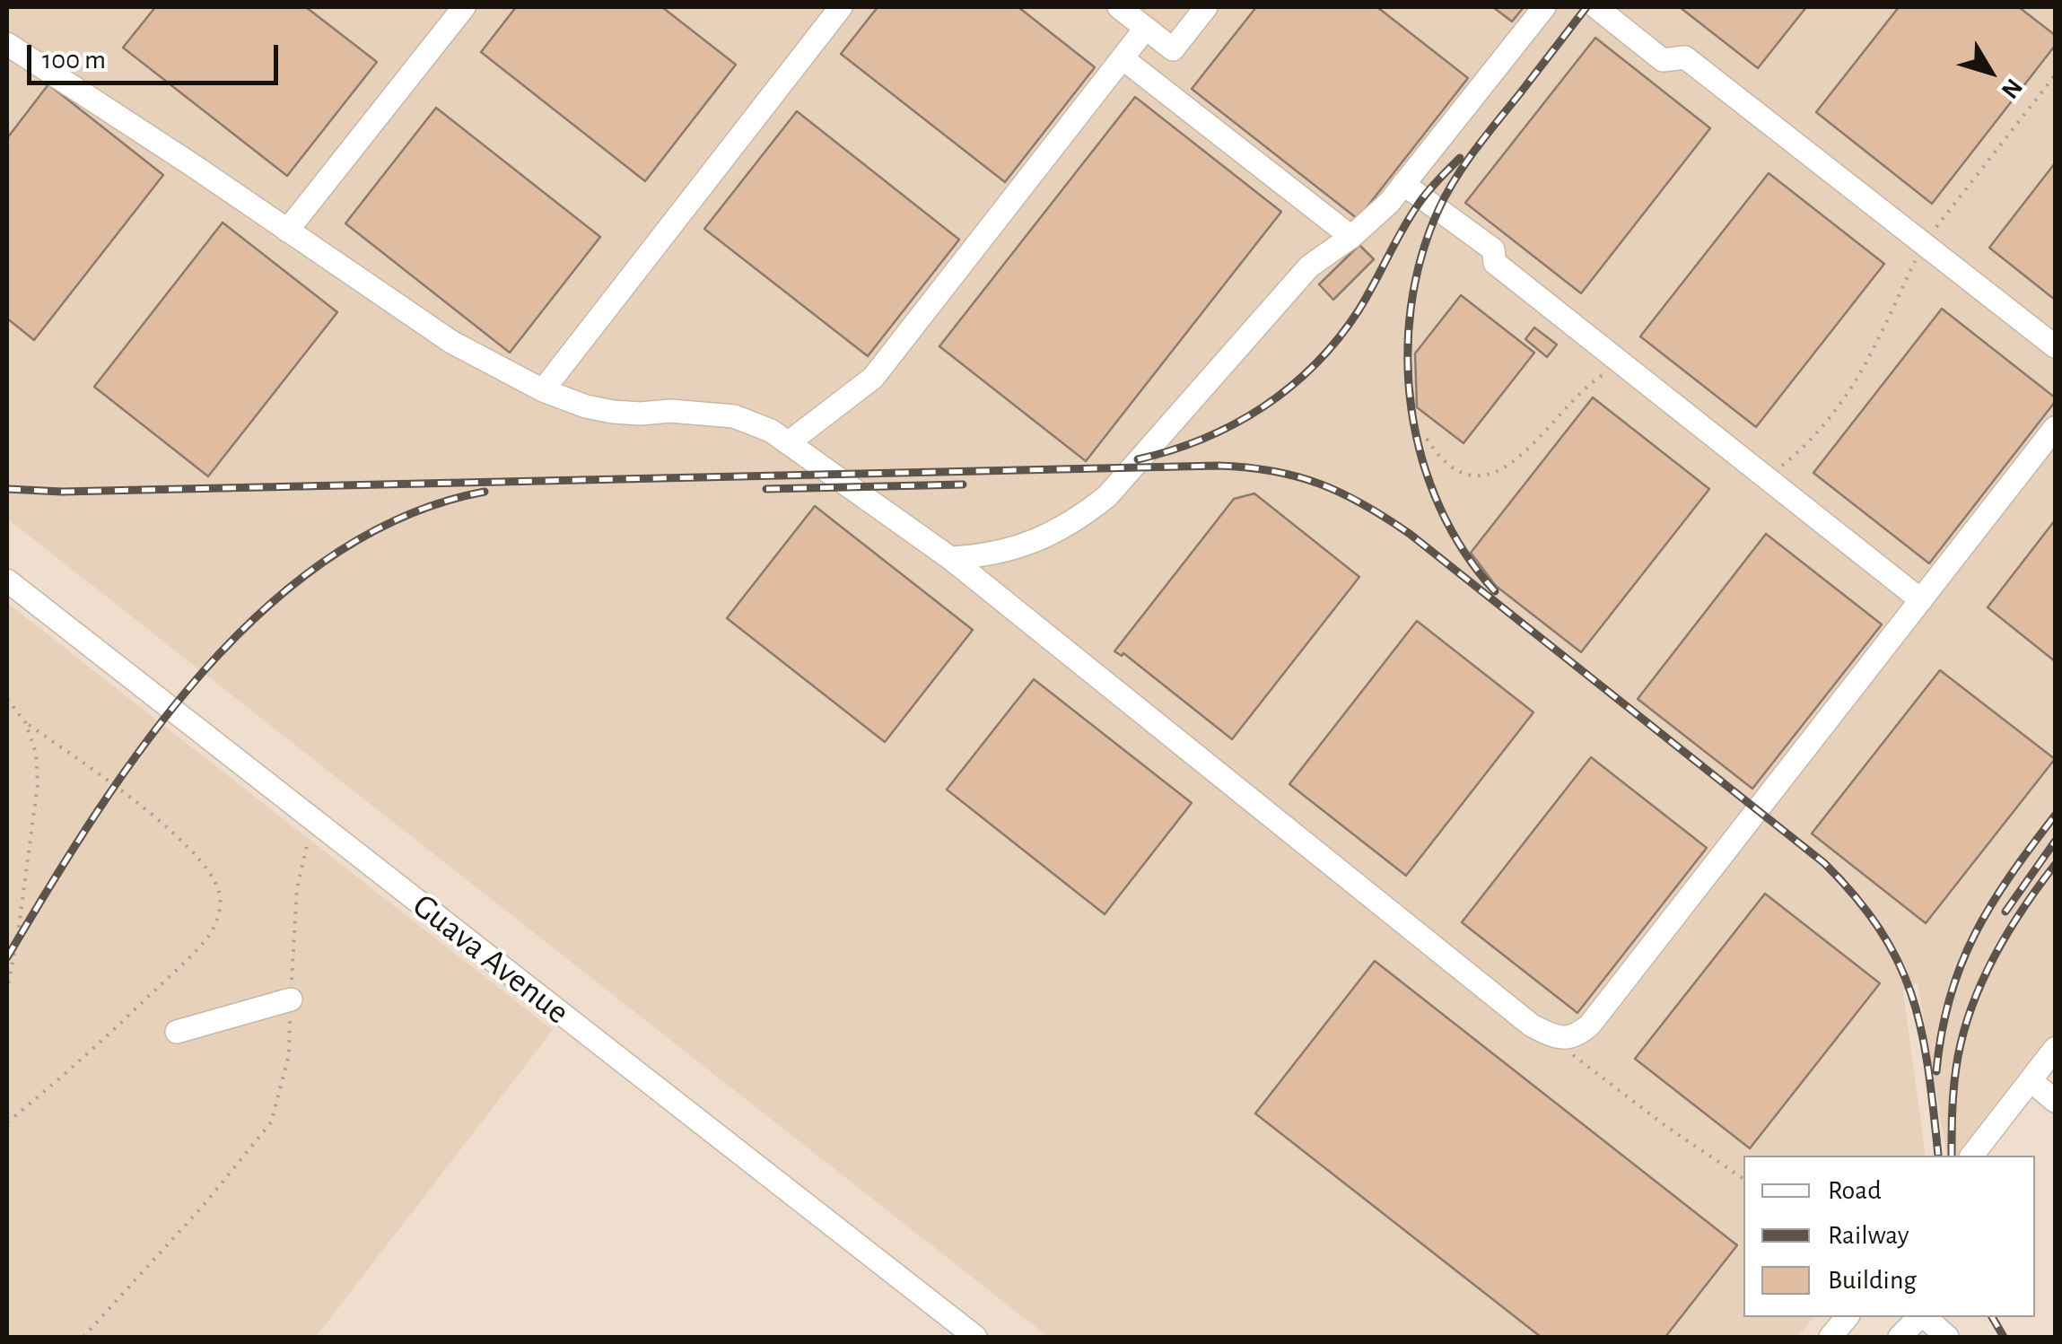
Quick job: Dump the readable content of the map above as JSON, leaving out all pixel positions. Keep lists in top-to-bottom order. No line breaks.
{"streets":{"street":["Guava Avenue"]},"legend":["Road","Railway","Building"],"scale_bar":"100 m","north":"bottom right"}
